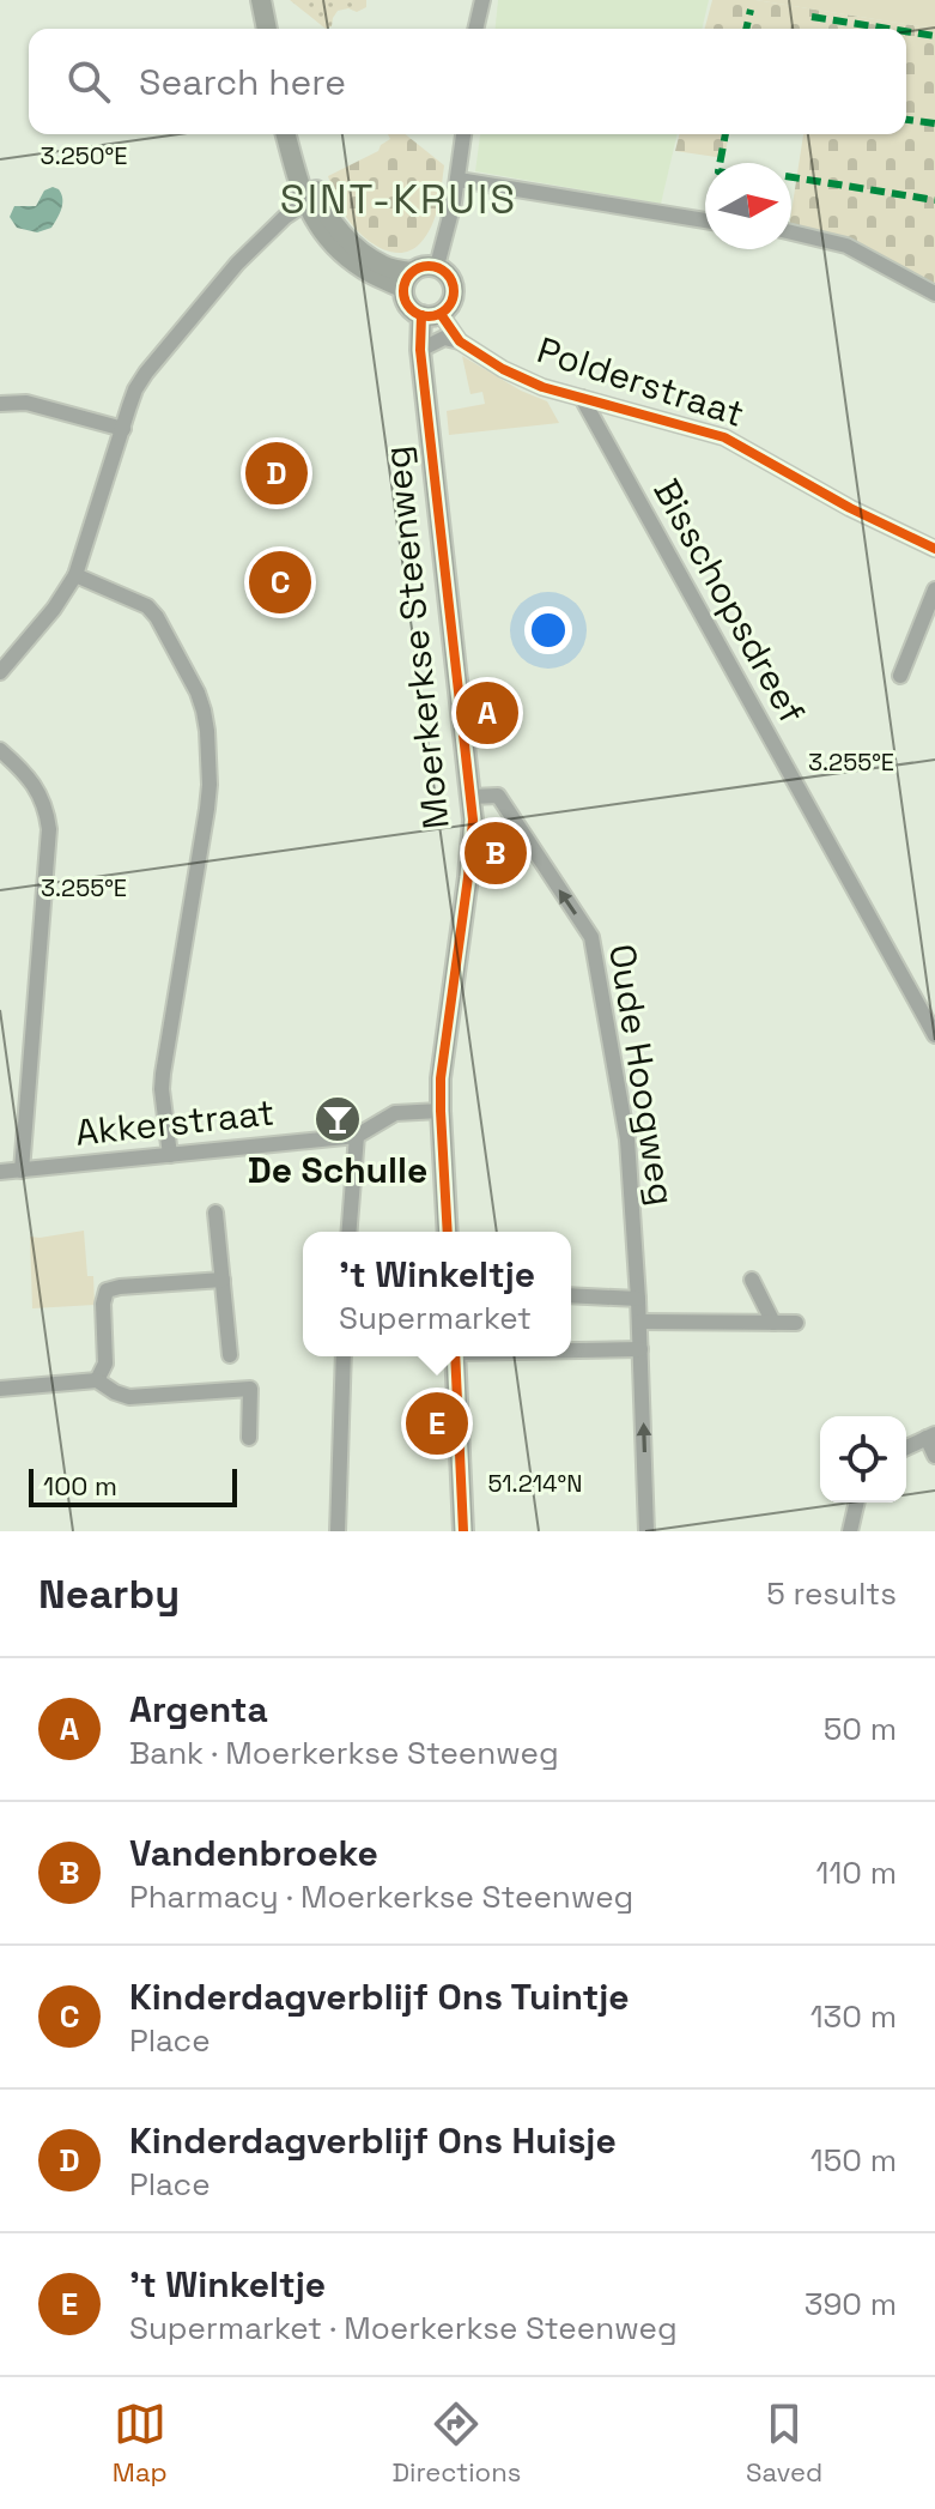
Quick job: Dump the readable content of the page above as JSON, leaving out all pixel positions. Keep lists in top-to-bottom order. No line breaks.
{"streets":{"street":["Polderstraat","Bisschopsdreef","Moerkerkse Steenweg","Oude Hoogweg","Akkerstraat"]},"crossings":[["Polderstraat","Bisschopsdreef"],["Polderstraat","Moerkerkse Steenweg"],["Moerkerkse Steenweg","Oude Hoogweg"]],"one_way":["Oude Hoogweg"],"districts":["SINT-KRUIS"],"places":{"bar":["De Schulle"]},"scale_bar":"100 m","north":"right","page":{"search":"Search here","pins":["D","C","A","B","E"],"popup":["'t Winkeltje","Supermarket"],"scale":"100 m","heading":["Nearby","5 results"],"list":[{"mark":"A","name":"Argenta","note":"Bank · Moerkerkse Steenweg","value":"50 m"},{"mark":"B","name":"Vandenbroeke","note":"Pharmacy · Moerkerkse Steenweg","value":"110 m"},{"mark":"C","name":"Kinderdagverblijf Ons Tuintje","note":"Place","value":"130 m"},{"mark":"D","name":"Kinderdagverblijf Ons Huisje","note":"Place","value":"150 m"},{"mark":"E","name":"'t Winkeltje","note":"Supermarket · Moerkerkse Steenweg","value":"390 m"}],"nav":["Map","Directions","Saved"]},"coordinates":["3.250°E","3.255°E","51.214°N"]}
